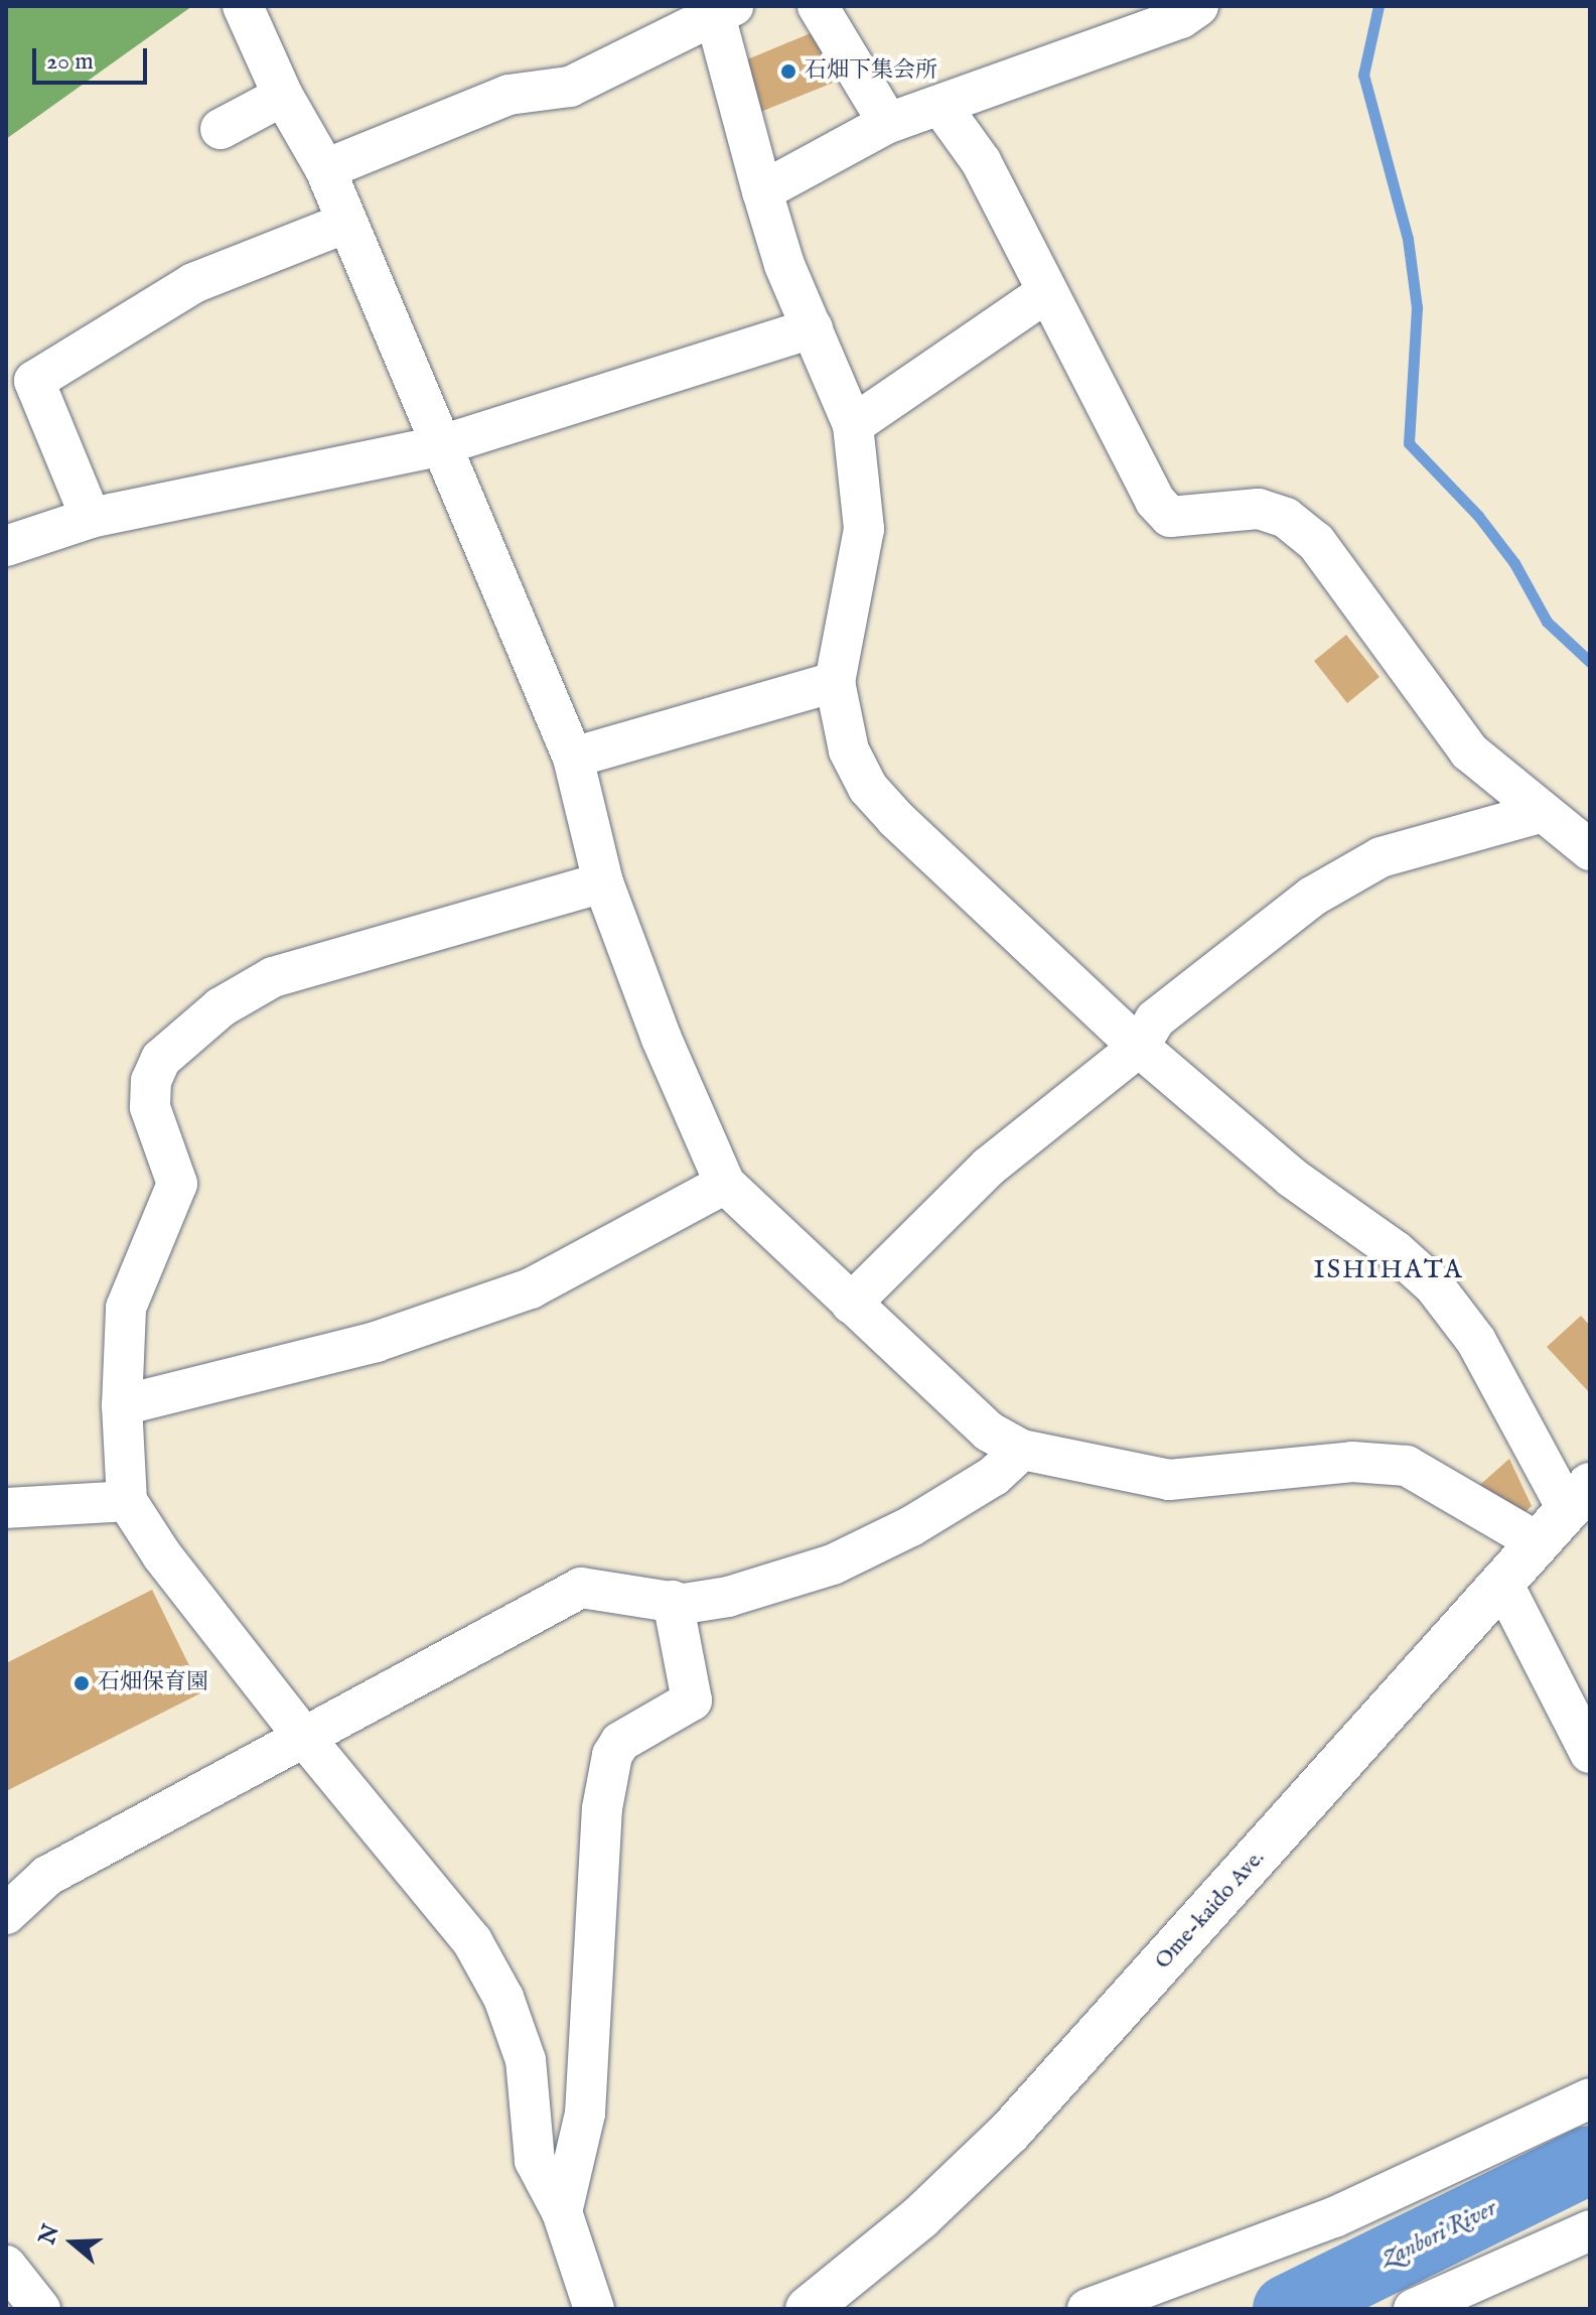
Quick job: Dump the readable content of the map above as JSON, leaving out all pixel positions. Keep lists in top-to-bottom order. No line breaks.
{"streets":{"main road":["Ome-kaido Ave."]},"districts":["ISHIHATA"],"water":["Zanbori River"],"places":["石畑下集会所","石畑保育園"],"scale_bar":"20 m","north":"left"}
